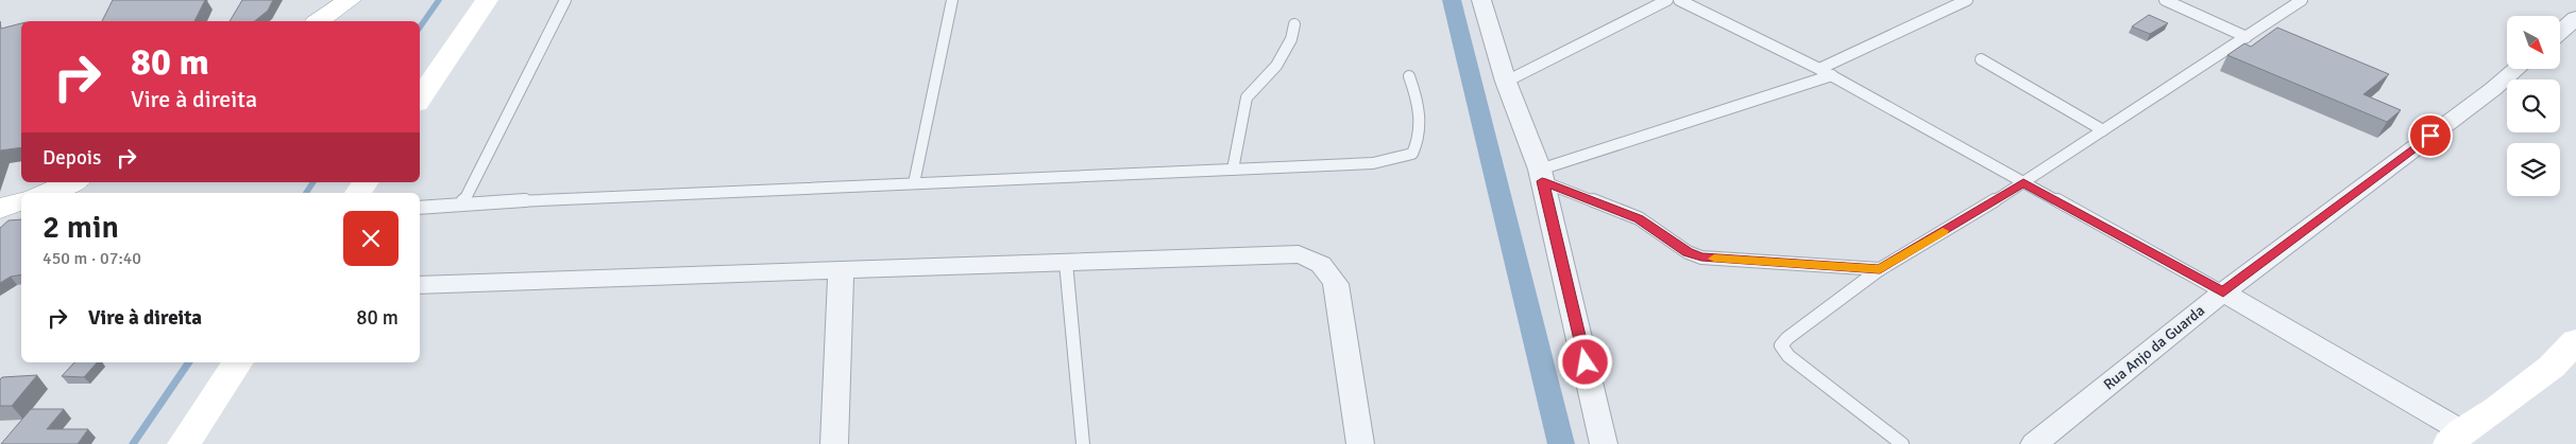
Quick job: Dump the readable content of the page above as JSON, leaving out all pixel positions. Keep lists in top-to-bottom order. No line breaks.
{"streets":{"street":["Rua Anjo da Guarda"]},"north":"bottom right","page":{"turn":["80 m","Vire à direita"],"then":"Depois","heading":["2 min","450 m · 07:40"],"list":[{"name":"Vire à direita","value":"80 m"}]}}
